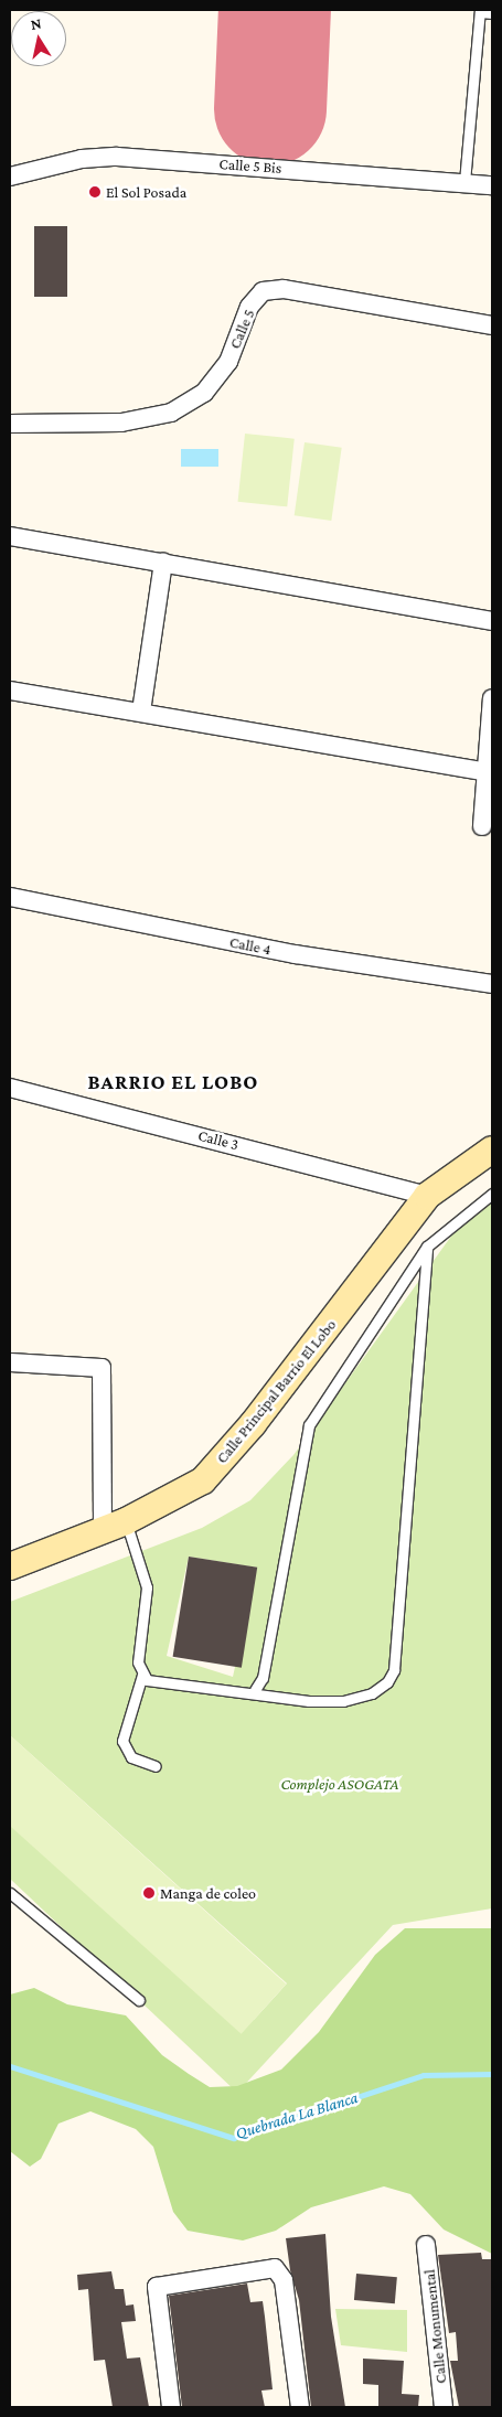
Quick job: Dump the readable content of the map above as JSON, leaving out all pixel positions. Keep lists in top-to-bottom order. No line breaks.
{"streets":{"street":["Calle 5 Bis","Calle 5","Calle 4","Calle 3","Calle Principal Barrio El Lobo","Calle Monumental"]},"crossings":[["Calle 3","Calle Principal Barrio El Lobo"]],"districts":["BARRIO EL LOBO"],"water":["Quebrada La Blanca"],"parks":["Complejo ASOGATA"],"places":["El Sol Posada","Manga de coleo"],"north":"top"}
